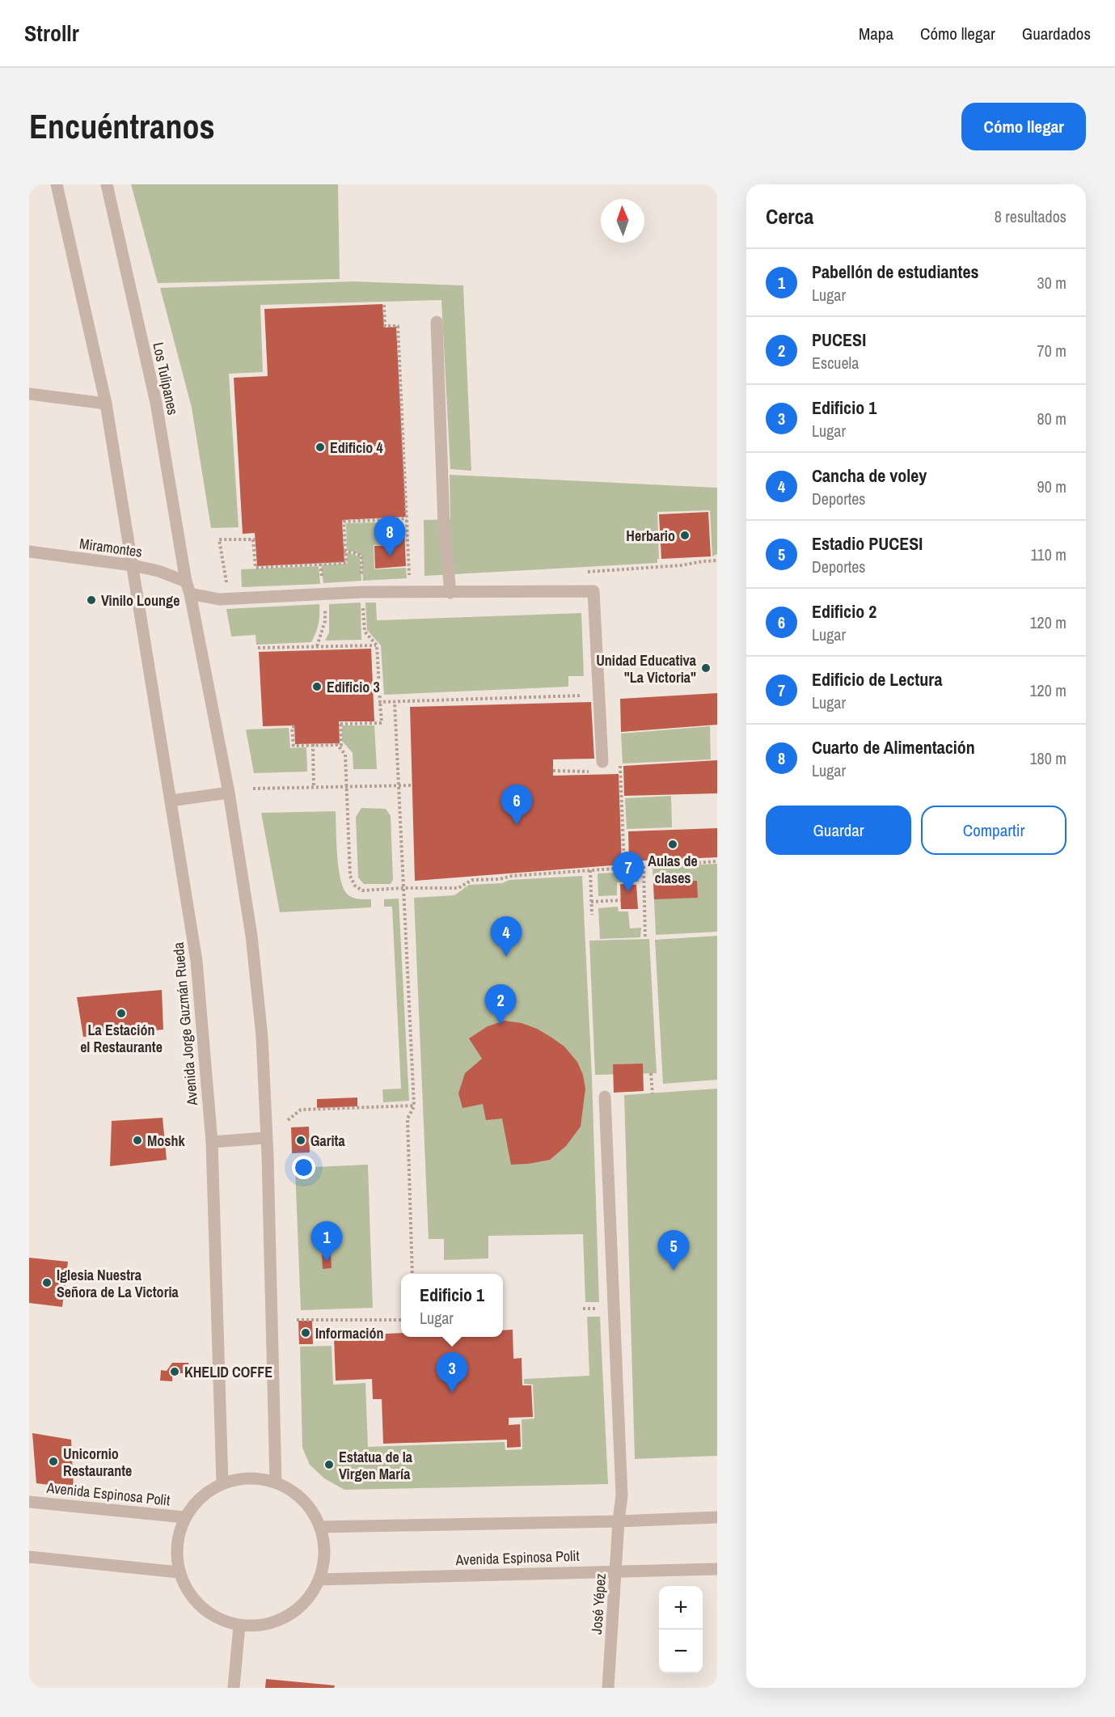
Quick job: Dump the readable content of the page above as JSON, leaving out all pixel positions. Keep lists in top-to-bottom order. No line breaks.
{"streets":{"street":["Los Tulipanes","Miramontes","Avenida Jorge Guzmán Rueda","Avenida Espinosa Polit","José Yépez"]},"crossings":[["Los Tulipanes","Miramontes"],["Miramontes","Avenida Jorge Guzmán Rueda"],["Avenida Jorge Guzmán Rueda","Avenida Espinosa Polit"],["Avenida Espinosa Polit","José Yépez"]],"places":["Edificio 4","Herbario","Vinilo Lounge","Unidad Educativa \"La Victoria\"","Edificio 3","Aulas de clases","La Estación el Restaurante","Moshk","Garita","Iglesia Nuestra Señora de La Victoria","Información","KHELID COFFE","Unicornio Restaurante","Estatua de la Virgen María"],"north":"top","page":{"header":"Strollr","nav":["Mapa","Cómo llegar","Guardados"],"buttons":["Cómo llegar",["Guardar","Compartir"]],"title":"Encuéntranos","heading":["Cerca","8 resultados"],"list":[{"mark":"1","name":"Pabellón de estudiantes","note":"Lugar","value":"30 m"},{"mark":"2","name":"PUCESI","note":"Escuela","value":"70 m"},{"mark":"3","name":"Edificio 1","note":"Lugar","value":"80 m"},{"mark":"4","name":"Cancha de voley","note":"Deportes","value":"90 m"},{"mark":"5","name":"Estadio PUCESI","note":"Deportes","value":"110 m"},{"mark":"6","name":"Edificio 2","note":"Lugar","value":"120 m"},{"mark":"7","name":"Edificio de Lectura","note":"Lugar","value":"120 m"},{"mark":"8","name":"Cuarto de Alimentación","note":"Lugar","value":"180 m"}],"pins":["8","6","7","4","2","1","5","3"],"popup":["Edificio 1","Lugar"],"map_buttons":["+","−"]}}
